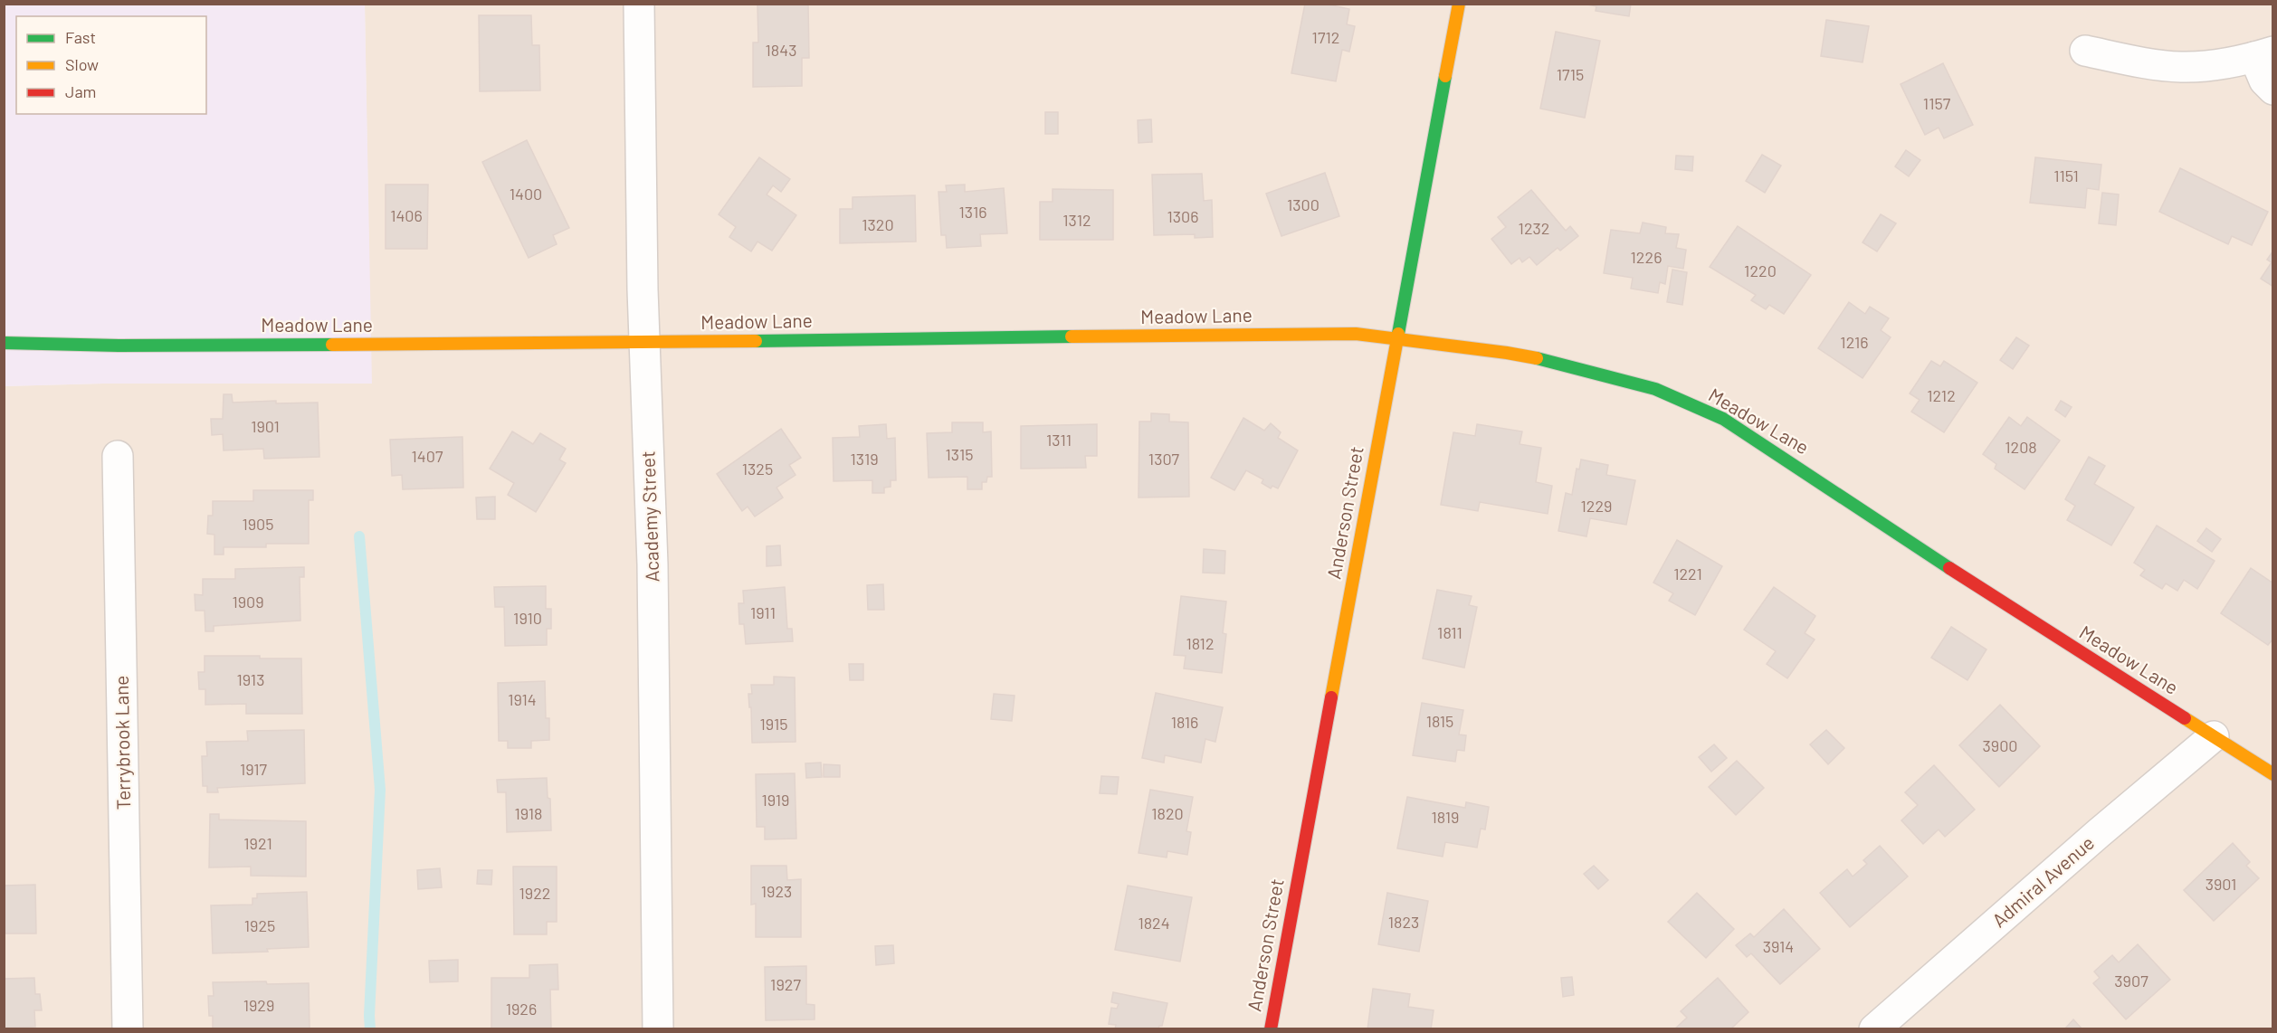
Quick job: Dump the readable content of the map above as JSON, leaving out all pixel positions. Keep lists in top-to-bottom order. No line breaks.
{"streets":{"street":["Meadow Lane","Anderson Street","Academy Street","Terrybrook Lane","Admiral Avenue"]},"crossings":[["Meadow Lane","Anderson Street"],["Meadow Lane","Academy Street"],["Meadow Lane","Admiral Avenue"]],"house_numbers":["1712","1843","1715","1157","1151","1400","1300","1316","1406","1306","1312","1320","1232","1226","1220","1216","1212","1901","1311","1208","1315","1407","1319","1307","1325","1229","1905","1221","1909","1911","1910","1811","1812","1913","1914","1815","1816","1915","3900","1917","1919","1918","1820","1819","1921","3901","1923","1922","1823","1824","1925","3914","3907","1927","1929","1926"],"legend":["Fast","Slow","Jam"]}
